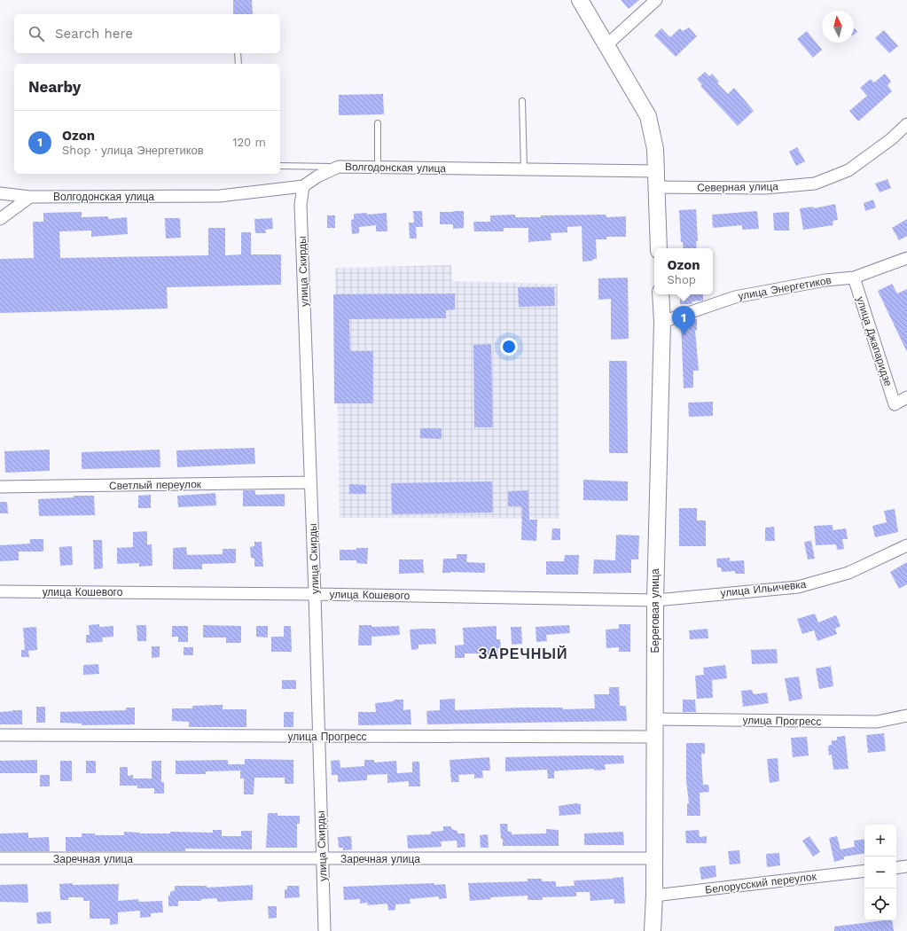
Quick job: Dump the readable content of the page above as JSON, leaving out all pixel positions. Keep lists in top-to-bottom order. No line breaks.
{"streets":{"main road":["Береговая улица"],"street":["Волгодонская улица","Северная улица","улица Скирды","улица Энергетиков","улица Джапаридзе","Светлый переулок","улица Ильичевка","улица Кошевого","улица Прогресс","Заречная улица","Белорусский переулок"]},"crossings":[["Волгодонская улица","улица Скирды"],["улица Скирды","Светлый переулок"],["улица Скирды","улица Кошевого"],["улица Скирды","улица Прогресс"],["улица Скирды","Заречная улица"],["улица Энергетиков","улица Джапаридзе"],["улица Энергетиков","Береговая улица"],["улица Ильичевка","улица Кошевого"],["улица Ильичевка","Береговая улица"],["улица Кошевого","Береговая улица"],["Береговая улица","улица Прогресс"],["Береговая улица","Заречная улица"],["Береговая улица","Белорусский переулок"]],"districts":["ЗАРЕЧНЫЙ"],"north":"top","page":{"search":"Search here","heading":"Nearby","list":[{"mark":"1","name":"Ozon","note":"Shop · улица Энергетиков","value":"120 m"}],"popup":["Ozon","Shop"],"pins":"1","map_buttons":["+","−"]}}
